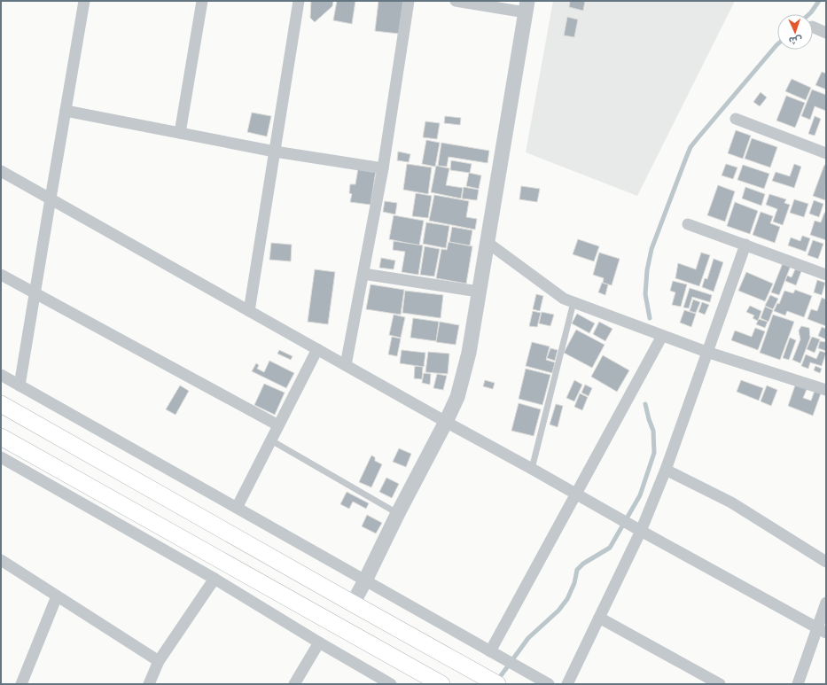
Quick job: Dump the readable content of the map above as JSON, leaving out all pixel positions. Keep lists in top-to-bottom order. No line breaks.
{"north":"bottom"}
